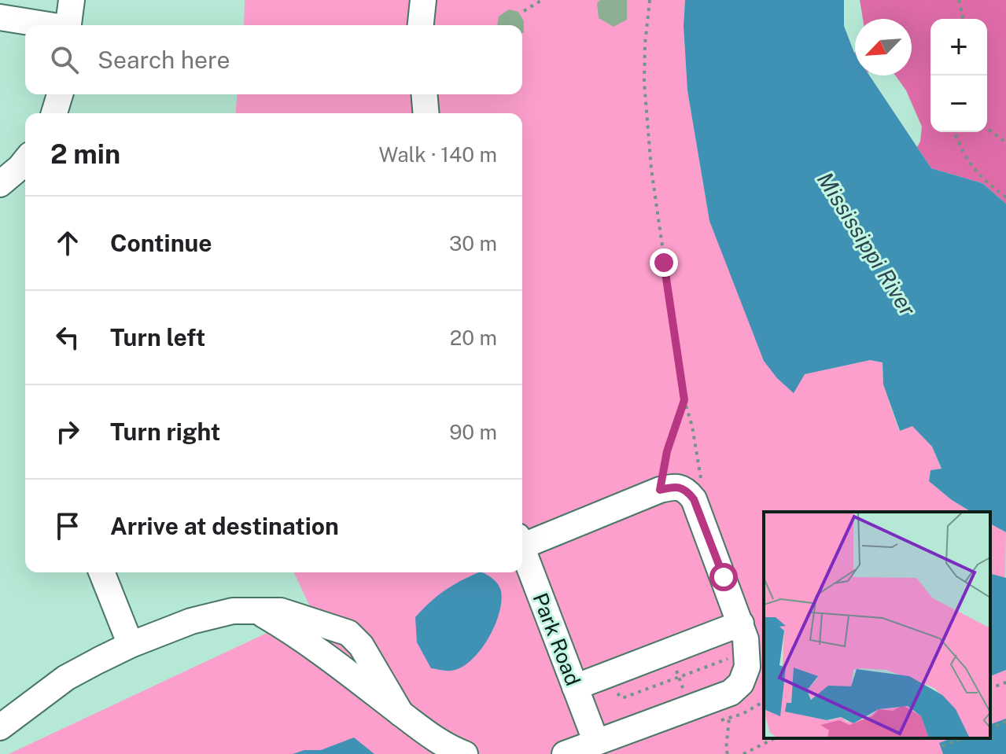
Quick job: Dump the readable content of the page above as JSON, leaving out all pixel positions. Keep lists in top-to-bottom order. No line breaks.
{"streets":{"street":["Park Road"]},"water":["Mississippi River"],"north":"bottom left","page":{"map_buttons":["+","−"],"search":"Search here","heading":["2 min","Walk · 140 m"],"list":[["Continue","30 m"],["Turn left","20 m"],["Turn right","90 m"],"Arrive at destination"]}}
